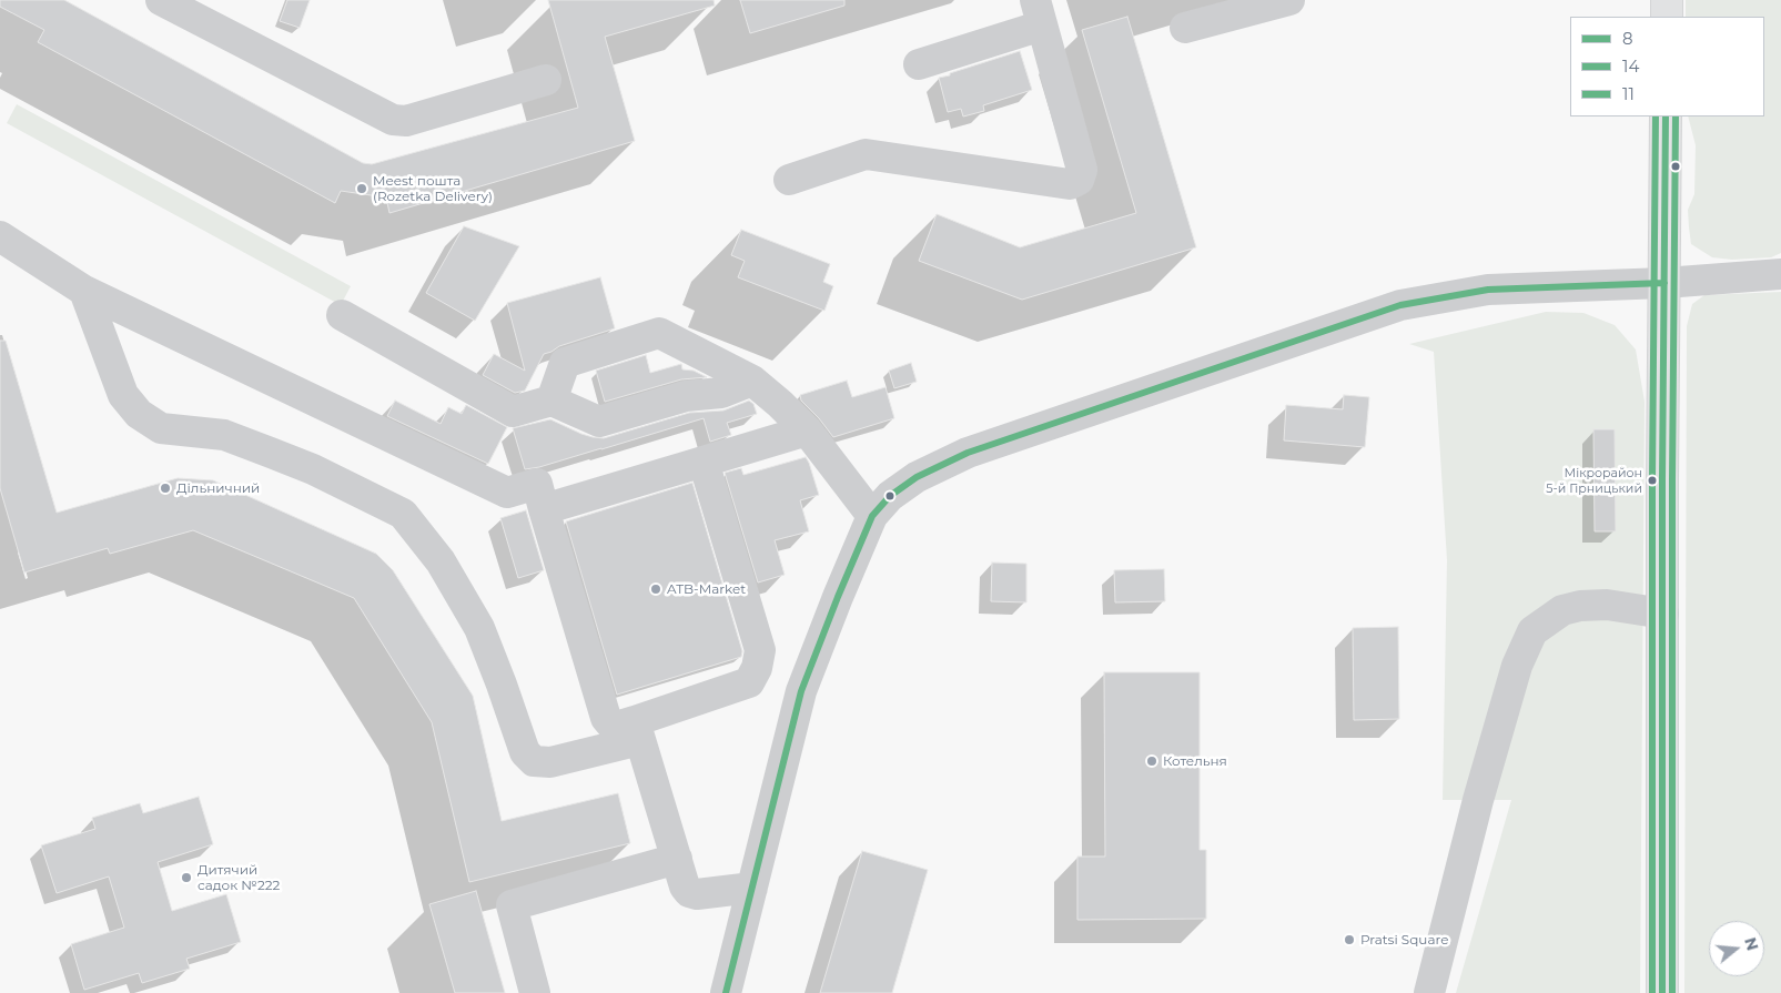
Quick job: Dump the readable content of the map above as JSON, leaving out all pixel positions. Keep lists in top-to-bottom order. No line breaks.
{"places":["Meest пошта (Rozetka Delivery)","Мікрорайон 5-й Гірницький","Дільничний","ATB-Market","Котельня","Дитячий садок №222","Pratsi Square"],"lines":["transit line 8","transit line 14","transit line 11"],"legend":["8","14","11"],"north":"right"}
